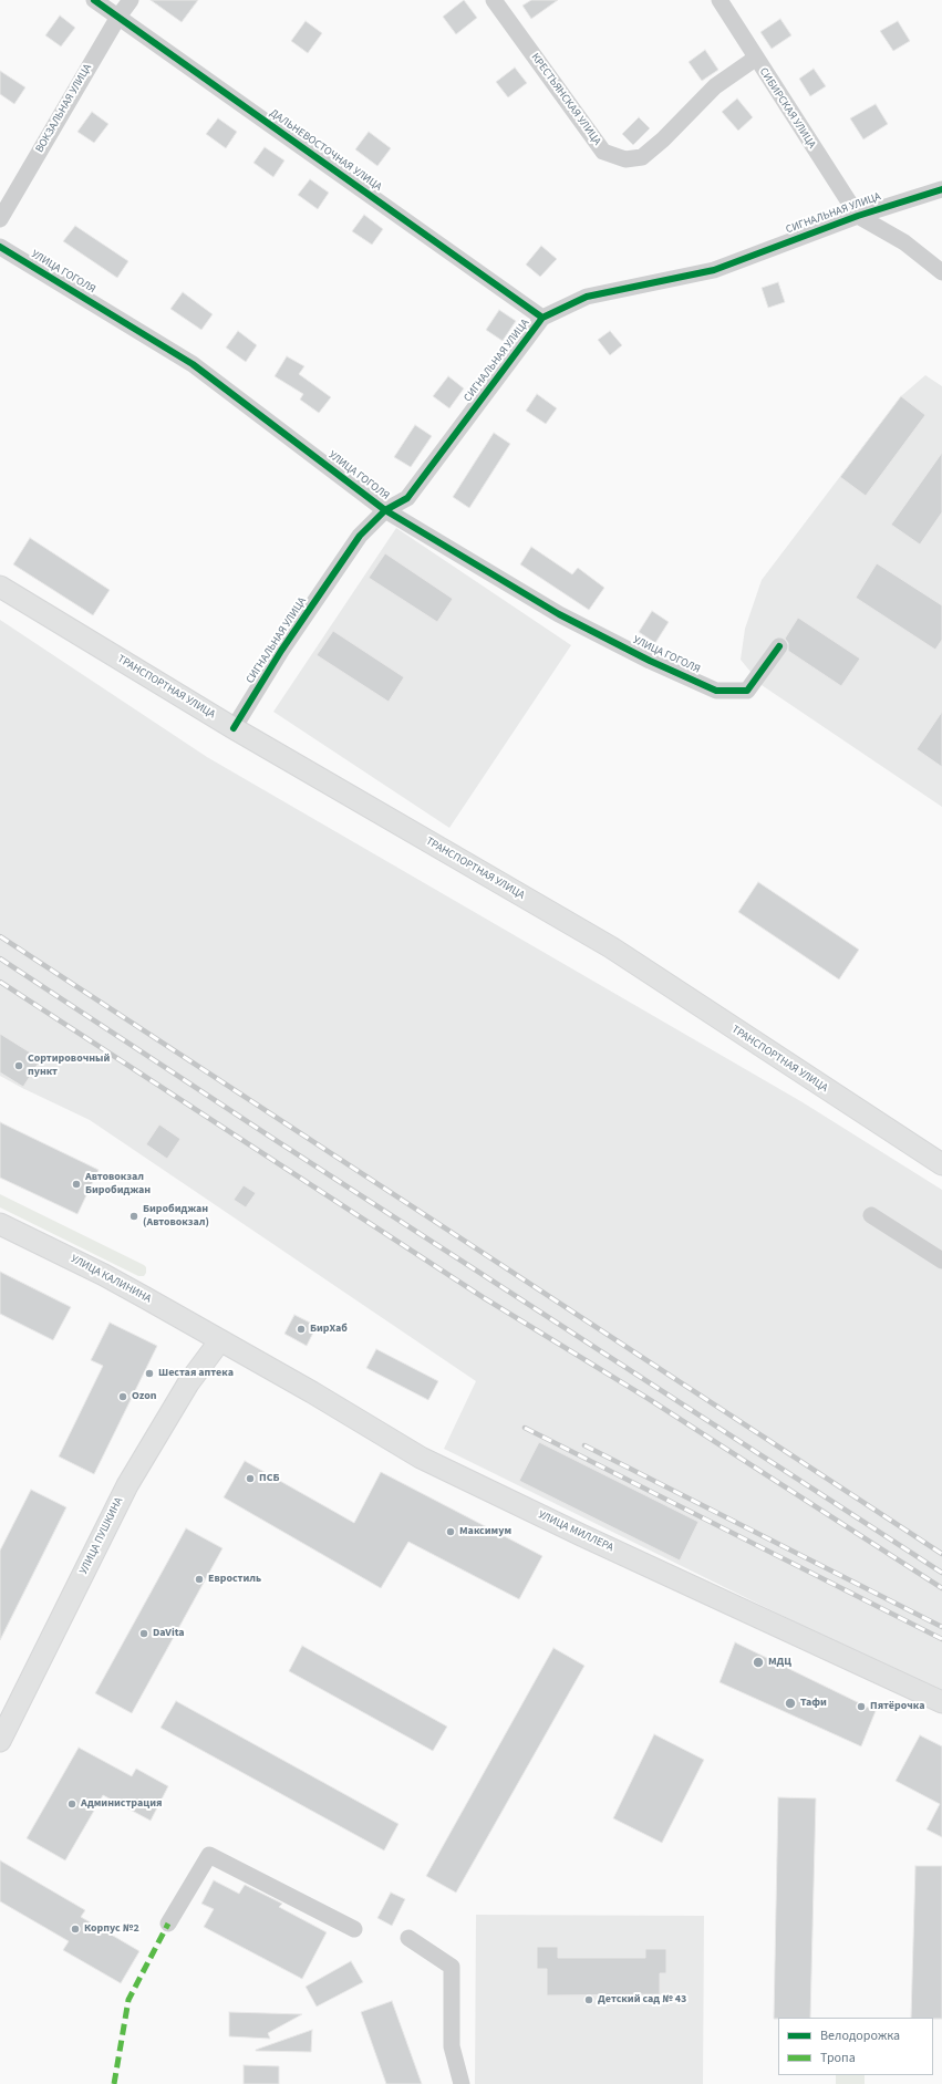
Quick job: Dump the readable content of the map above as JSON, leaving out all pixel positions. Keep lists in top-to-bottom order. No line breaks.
{"streets":{"main road":["ТРАНСПОРТНАЯ УЛИЦА","УЛИЦА КАЛИНИНА","УЛИЦА МИЛЛЕРА","УЛИЦА ПУШКИНА"],"street":["КРЕСТЬЯНСКАЯ УЛИЦА","ВОКЗАЛЬНАЯ УЛИЦА","СИБИРСКАЯ УЛИЦА","ДАЛЬНЕВОСТОЧНАЯ УЛИЦА","СИГНАЛЬНАЯ УЛИЦА","УЛИЦА ГОГОЛЯ"]},"crossings":[["КРЕСТЬЯНСКАЯ УЛИЦА","СИБИРСКАЯ УЛИЦА"],["ВОКЗАЛЬНАЯ УЛИЦА","ДАЛЬНЕВОСТОЧНАЯ УЛИЦА"],["СИБИРСКАЯ УЛИЦА","СИГНАЛЬНАЯ УЛИЦА"],["ДАЛЬНЕВОСТОЧНАЯ УЛИЦА","СИГНАЛЬНАЯ УЛИЦА"],["СИГНАЛЬНАЯ УЛИЦА","УЛИЦА ГОГОЛЯ"],["СИГНАЛЬНАЯ УЛИЦА","ТРАНСПОРТНАЯ УЛИЦА"],["УЛИЦА КАЛИНИНА","УЛИЦА МИЛЛЕРА"],["УЛИЦА КАЛИНИНА","УЛИЦА ПУШКИНА"],["УЛИЦА МИЛЛЕРА","УЛИЦА ПУШКИНА"]],"places":["Сортировочный пункт","Автовокзал Биробиджан","Биробиджан (Автовокзал)","БирХаб","Шестая аптека","Ozon","ПСБ","Максимум","Евростиль","DaVita","МДЦ","Тафи","Пятёрочка","Администрация","Корпус №2","Детский сад № 43"],"legend":["Велодорожка","Тропа"]}
